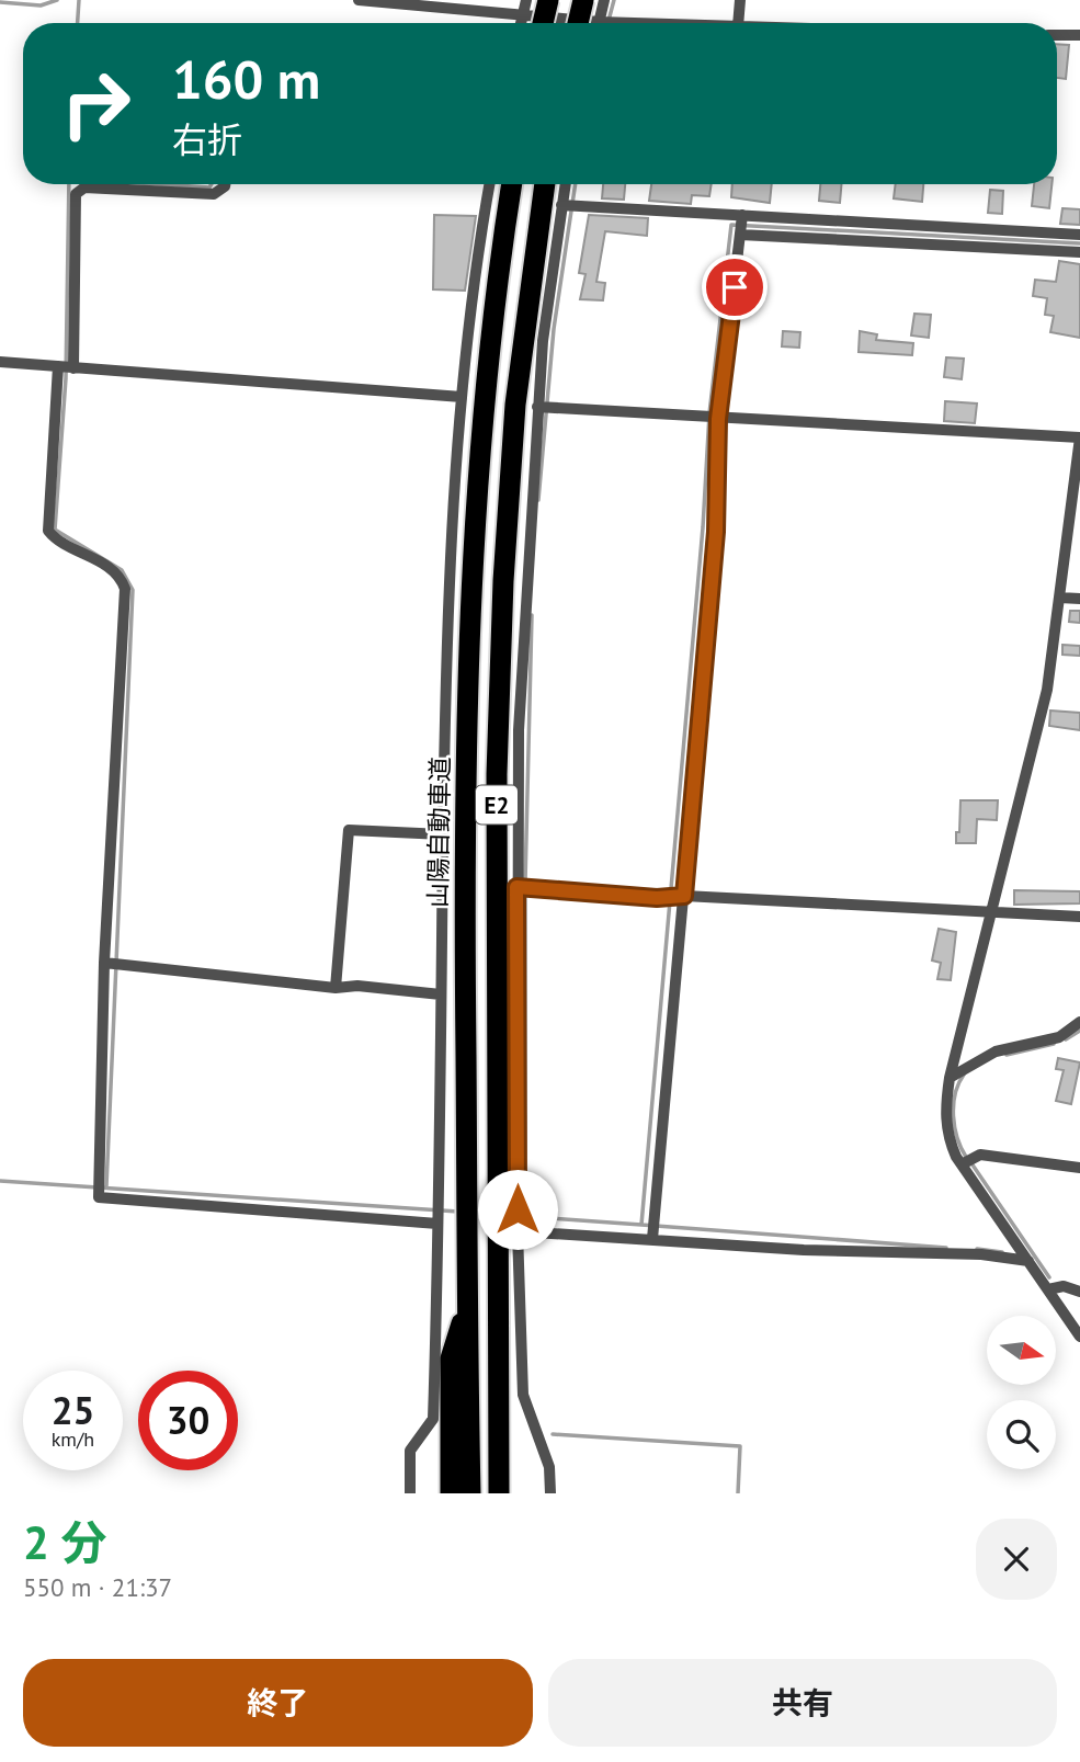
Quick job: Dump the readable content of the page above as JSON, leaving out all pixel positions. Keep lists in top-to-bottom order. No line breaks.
{"streets":{"highway":["E2","山陽自動車道"]},"north":"right","page":{"turn":["160 m","右折"],"speed":"25 km/h","limit":"30","heading":["2 分","550 m · 21:37"],"buttons":["終了","共有"]}}
